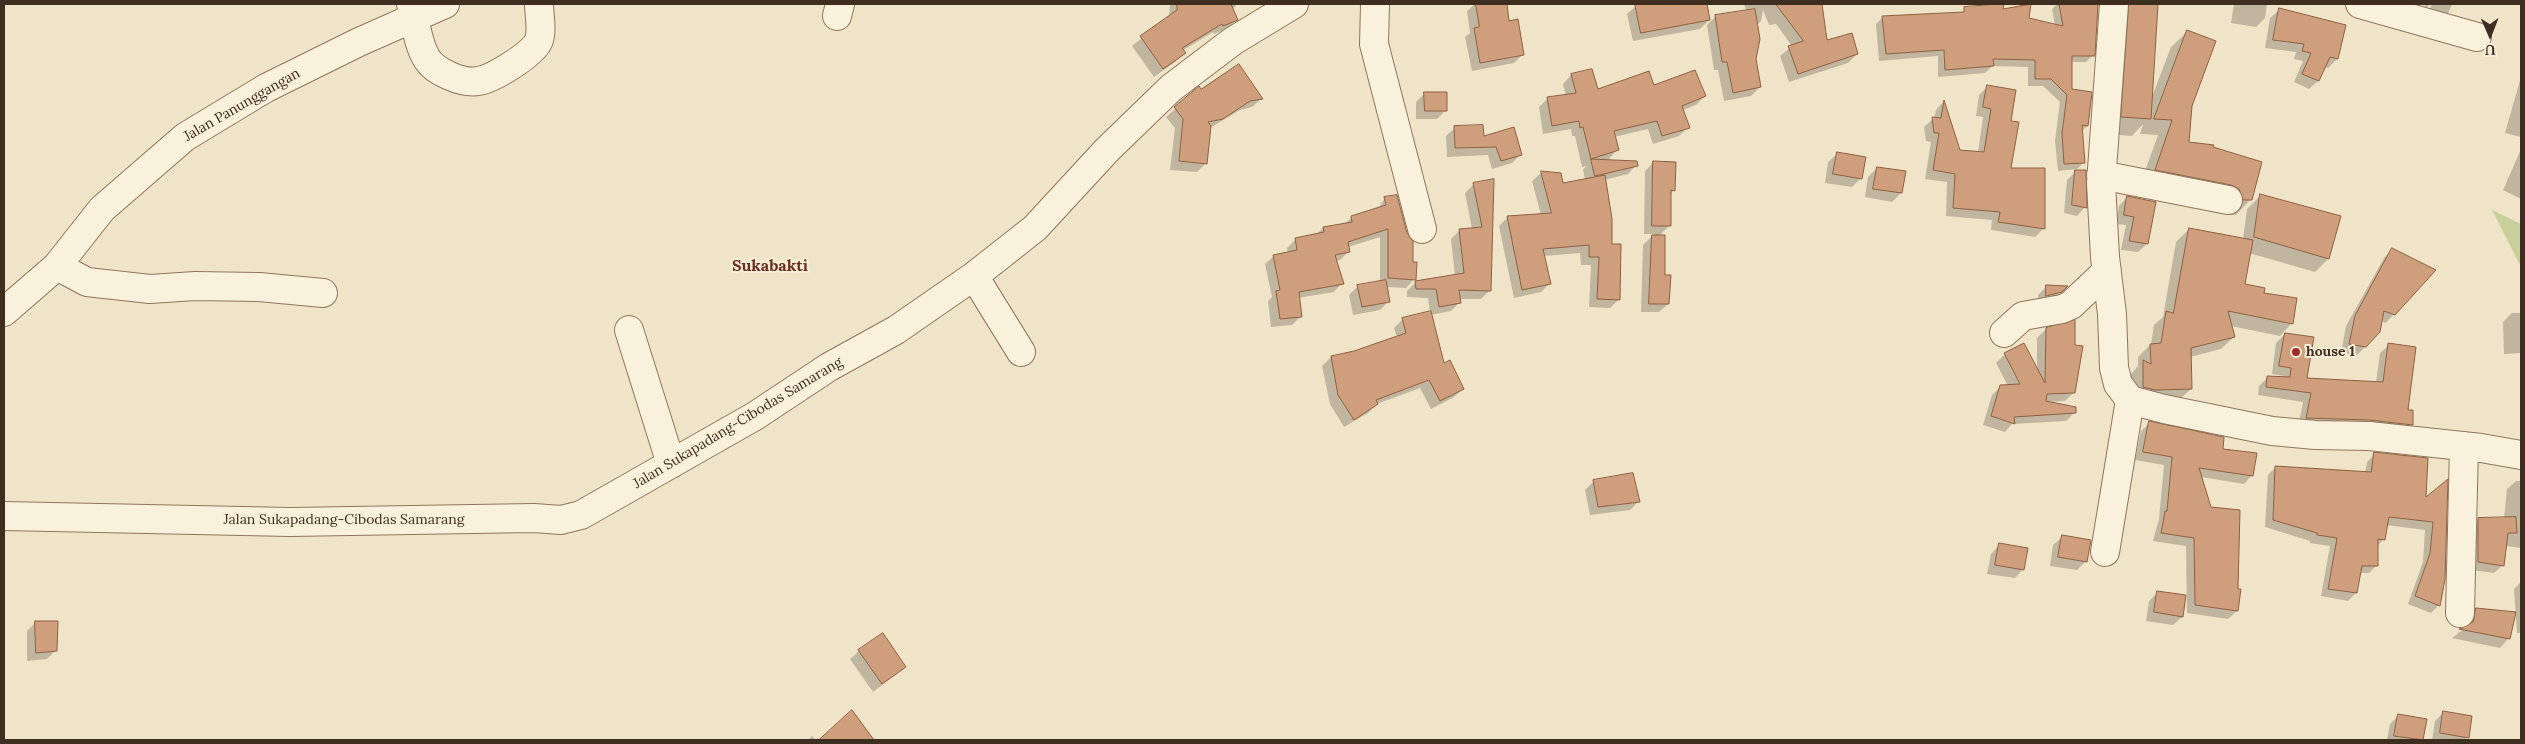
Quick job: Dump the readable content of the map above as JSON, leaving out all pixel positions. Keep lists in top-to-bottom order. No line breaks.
{"streets":{"street":["Jalan Panunggangan","Jalan Sukapadang-Cibodas Samarang"]},"districts":["Sukabakti"],"places":["house 1"],"north":"bottom"}
